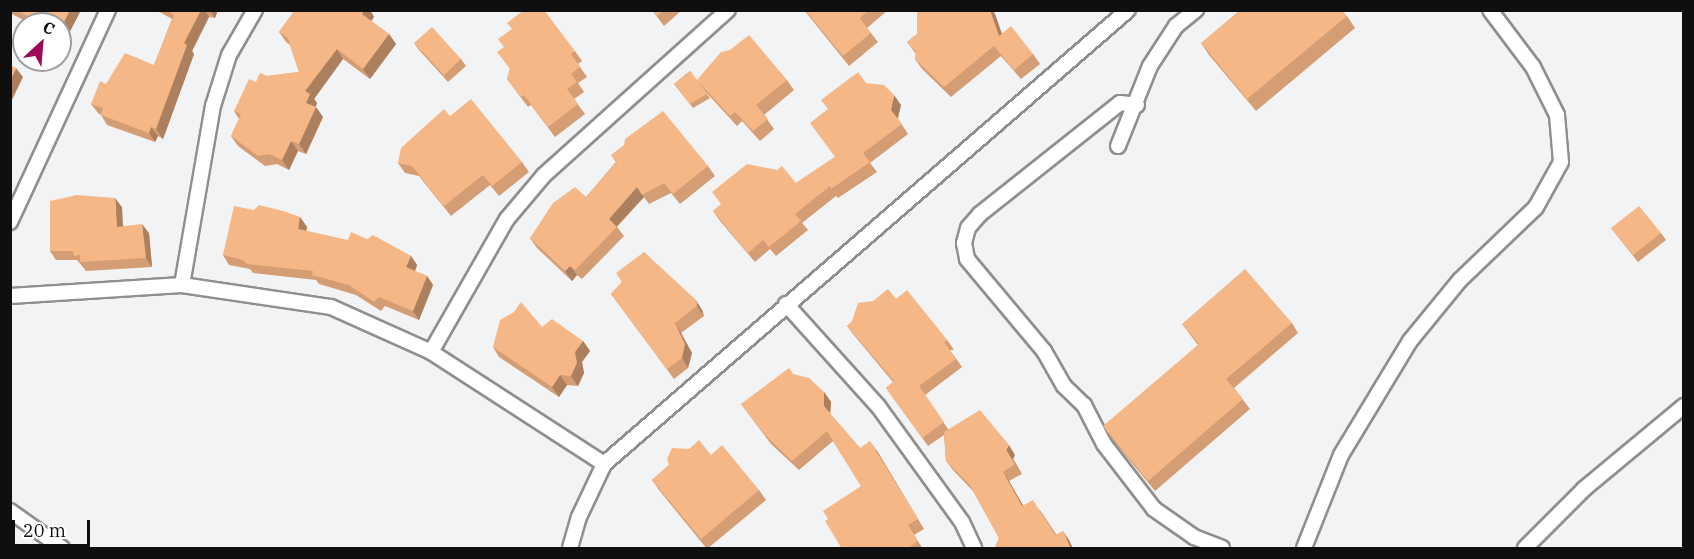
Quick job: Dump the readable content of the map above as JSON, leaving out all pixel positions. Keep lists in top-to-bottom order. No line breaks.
{"scale_bar":"20 m","north":"top right"}
